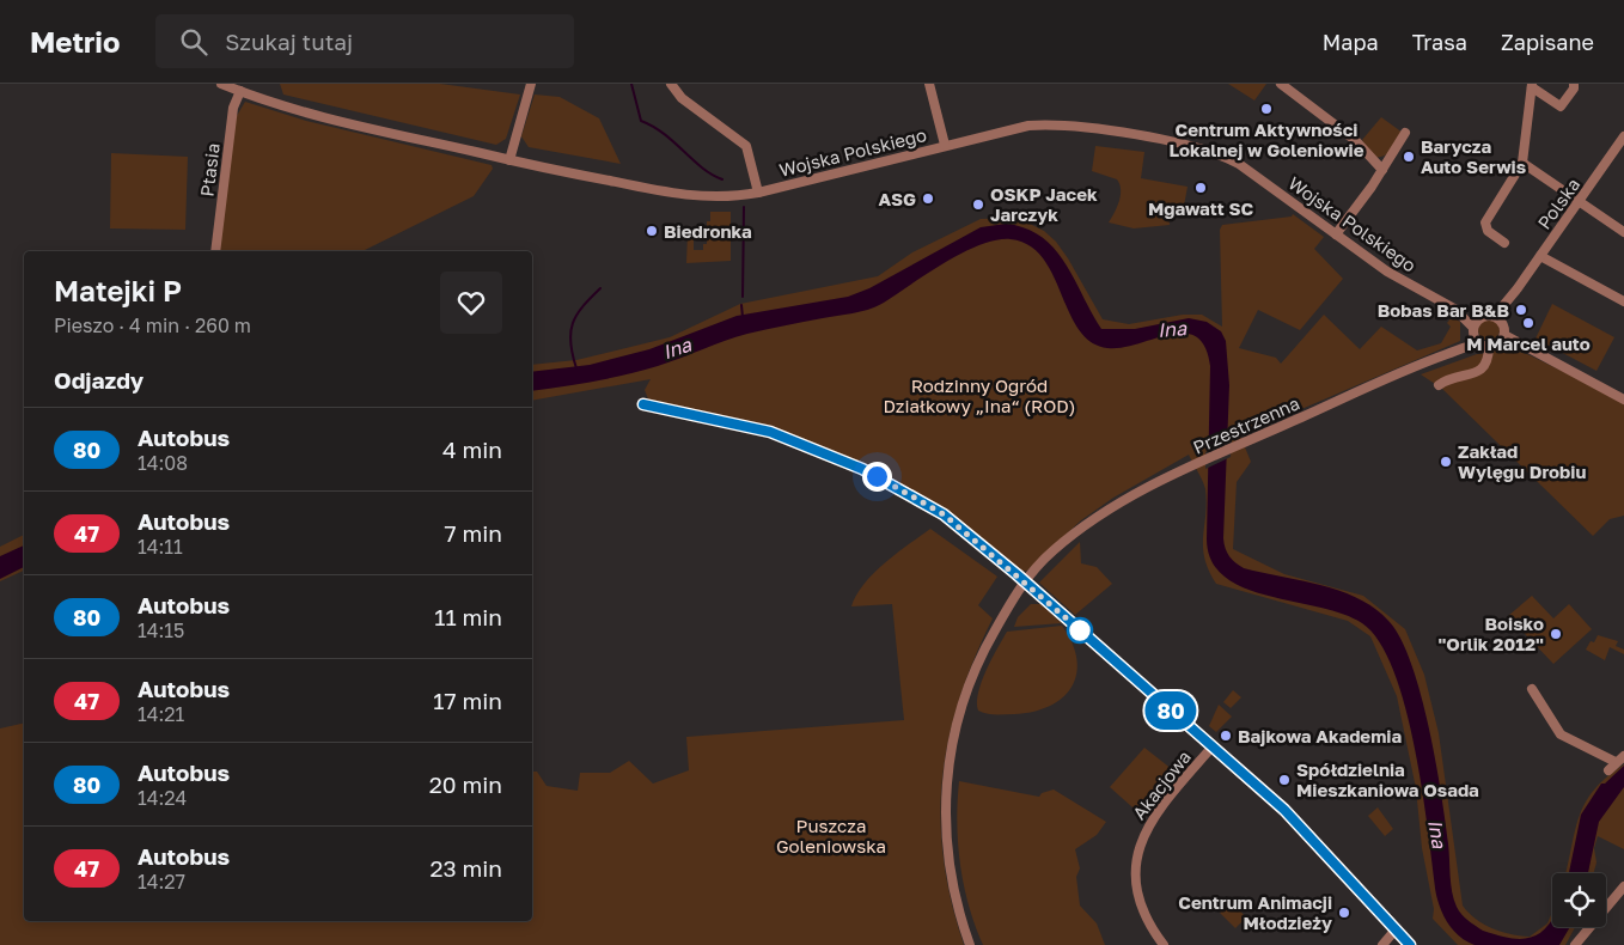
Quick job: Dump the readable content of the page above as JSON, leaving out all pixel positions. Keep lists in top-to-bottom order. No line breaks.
{"streets":{"street":["Wojska Polskiego","Ptasia","Polska","Przestrzenna","Akacjowa"]},"crossings":[["Wojska Polskiego","Ptasia"],["Wojska Polskiego","Przestrzenna"],["Polska","Przestrzenna"]],"water":["Ina"],"parks":["Rodzinny Ogród Działkowy „Ina“ (ROD)","Puszcza Goleniowska"],"places":["Centrum Aktywności Lokalnej w Goleniowie","Barycza Auto Serwis","Mgawatt SC","ASG","OSKP Jacek Jarczyk","Biedronka","Bobas Bar B&B","M Marcel auto","Zakład Wylęgu Drobiu","Boisko \"Orlik 2012\"","Bajkowa Akademia","Spółdzielnia Mieszkaniowa Osada","Centrum Animacji Młodzieży"],"lines":["bus line 80"],"page":{"header":"Metrio","search":"Szukaj tutaj","nav":["Mapa","Trasa","Zapisane"],"on_map":"80","heading":[["Matejki P","Pieszo · 4 min · 260 m"],"Odjazdy"],"list":[{"mark":"80","name":"Autobus","note":"14:08","value":"4 min"},{"mark":"47","name":"Autobus","note":"14:11","value":"7 min"},{"mark":"80","name":"Autobus","note":"14:15","value":"11 min"},{"mark":"47","name":"Autobus","note":"14:21","value":"17 min"},{"mark":"80","name":"Autobus","note":"14:24","value":"20 min"},{"mark":"47","name":"Autobus","note":"14:27","value":"23 min"}]}}
